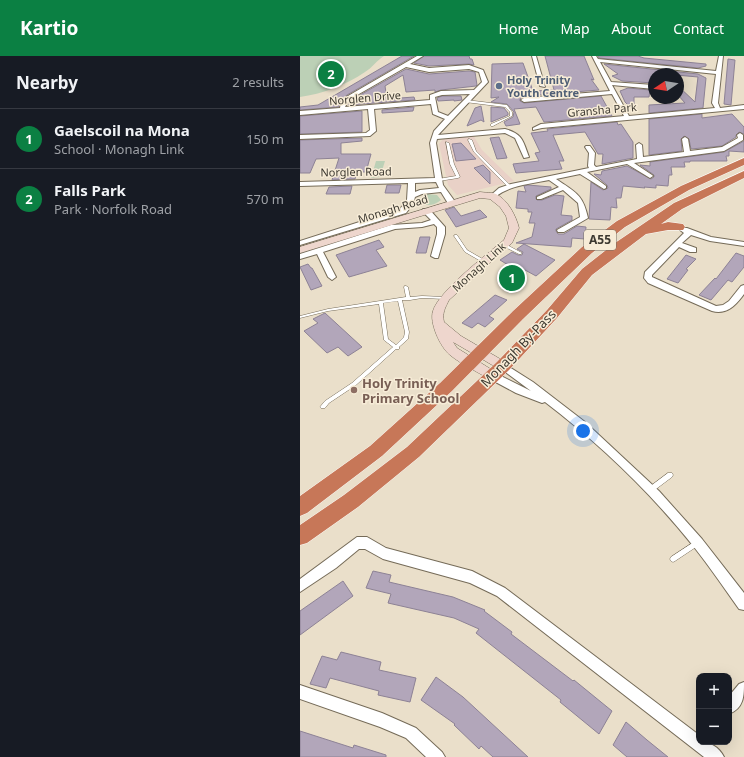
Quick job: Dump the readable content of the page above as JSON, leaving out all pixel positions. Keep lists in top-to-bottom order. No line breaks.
{"streets":{"highway":["A55","Monagh By-Pass"],"street":["Norglen Drive","Gransha Park","Norglen Road","Monagh Road","Monagh Link"]},"crossings":[["Monagh Road","Monagh Link"],["A55","Monagh Link"],["A55","Monagh By-Pass"],["Monagh Link","Monagh By-Pass"]],"places":["Holy Trinity Youth Centre","Holy Trinity Primary School"],"north":"left","page":{"header":"Kartio","nav":["Home","Map","About","Contact"],"heading":["Nearby","2 results"],"pins":["2","1"],"list":[{"mark":"1","name":"Gaelscoil na Mona","note":"School · Monagh Link","value":"150 m"},{"mark":"2","name":"Falls Park","note":"Park · Norfolk Road","value":"570 m"}],"map_buttons":["+","−"]}}
